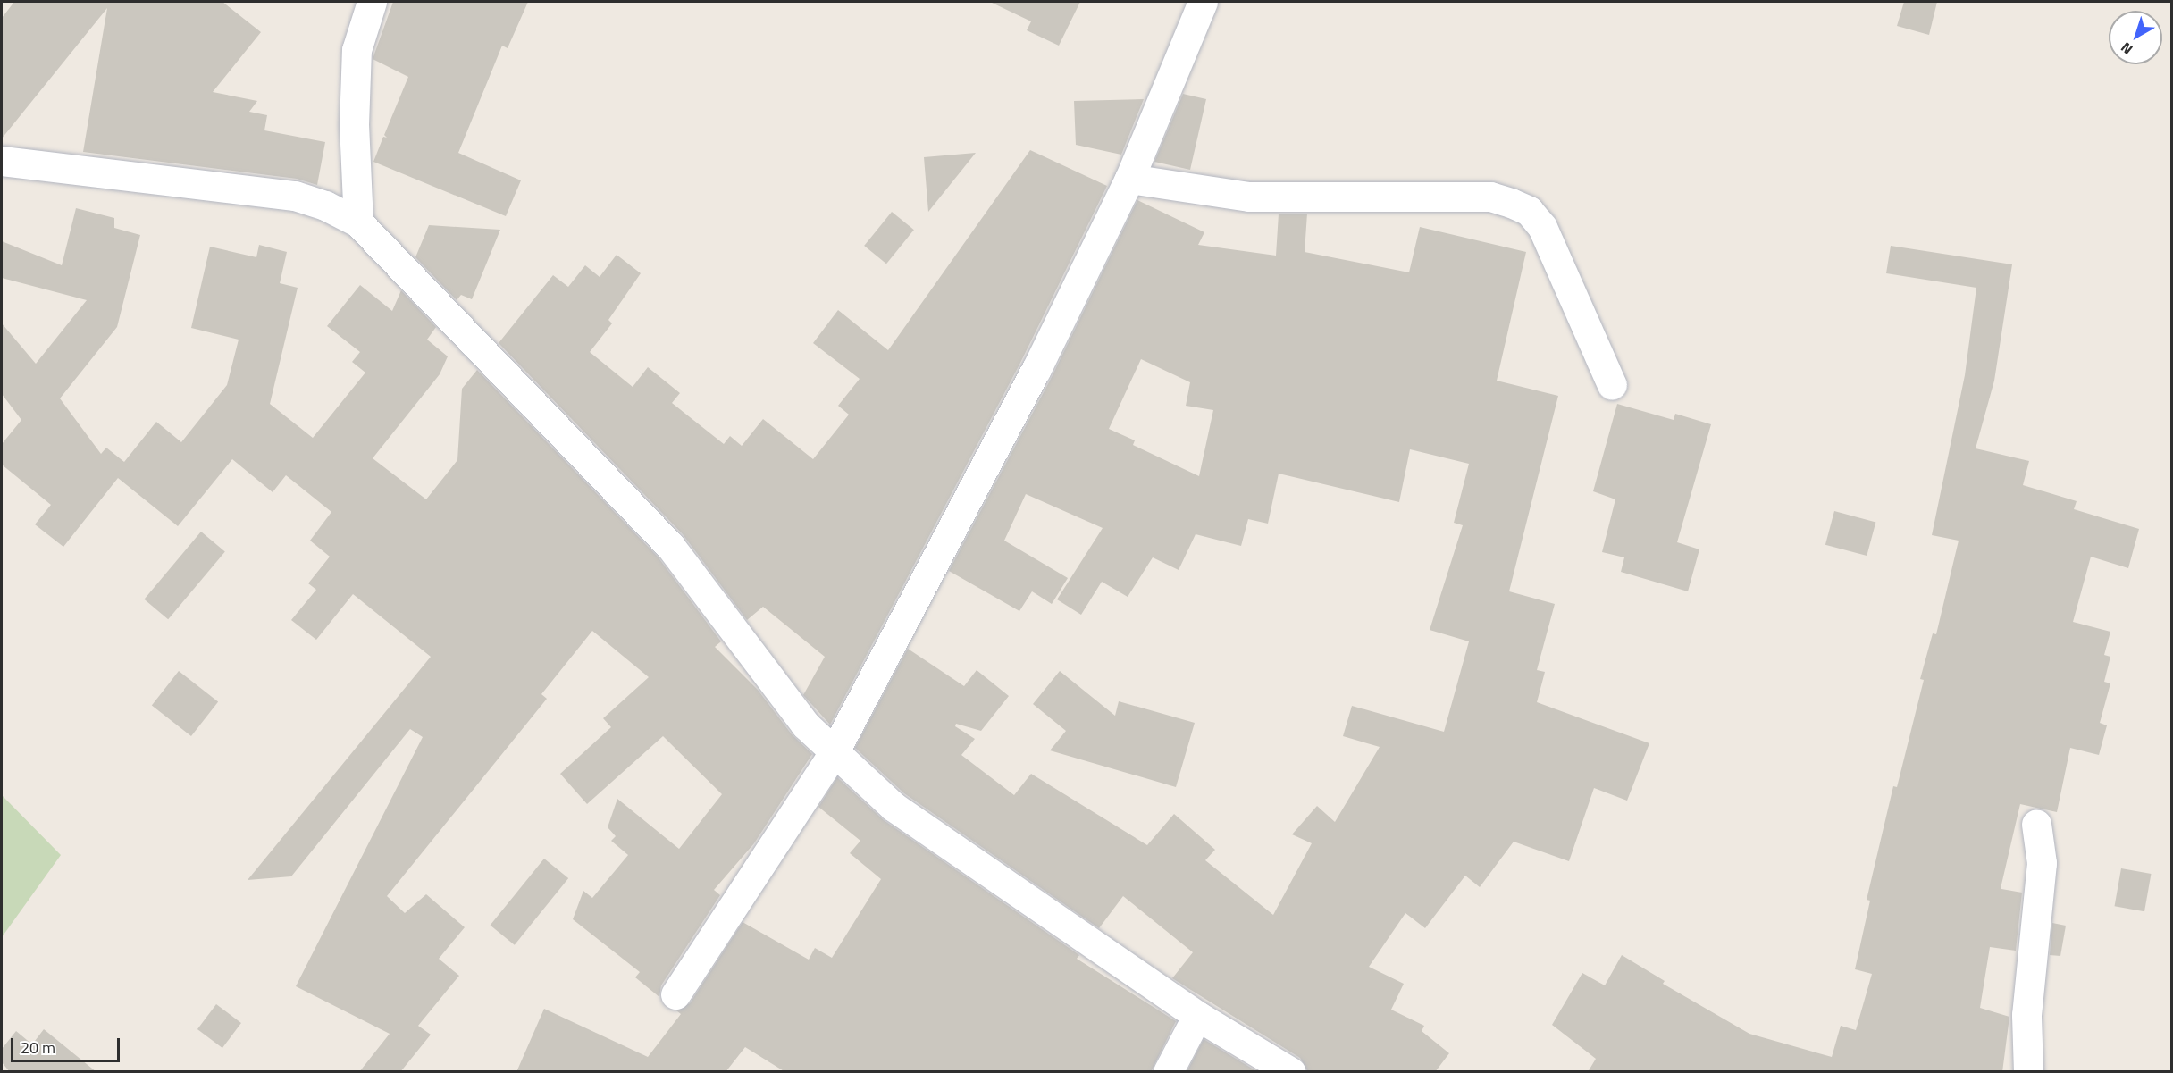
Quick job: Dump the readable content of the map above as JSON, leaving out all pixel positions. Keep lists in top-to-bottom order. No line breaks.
{"scale_bar":"20 m","north":"bottom left"}
